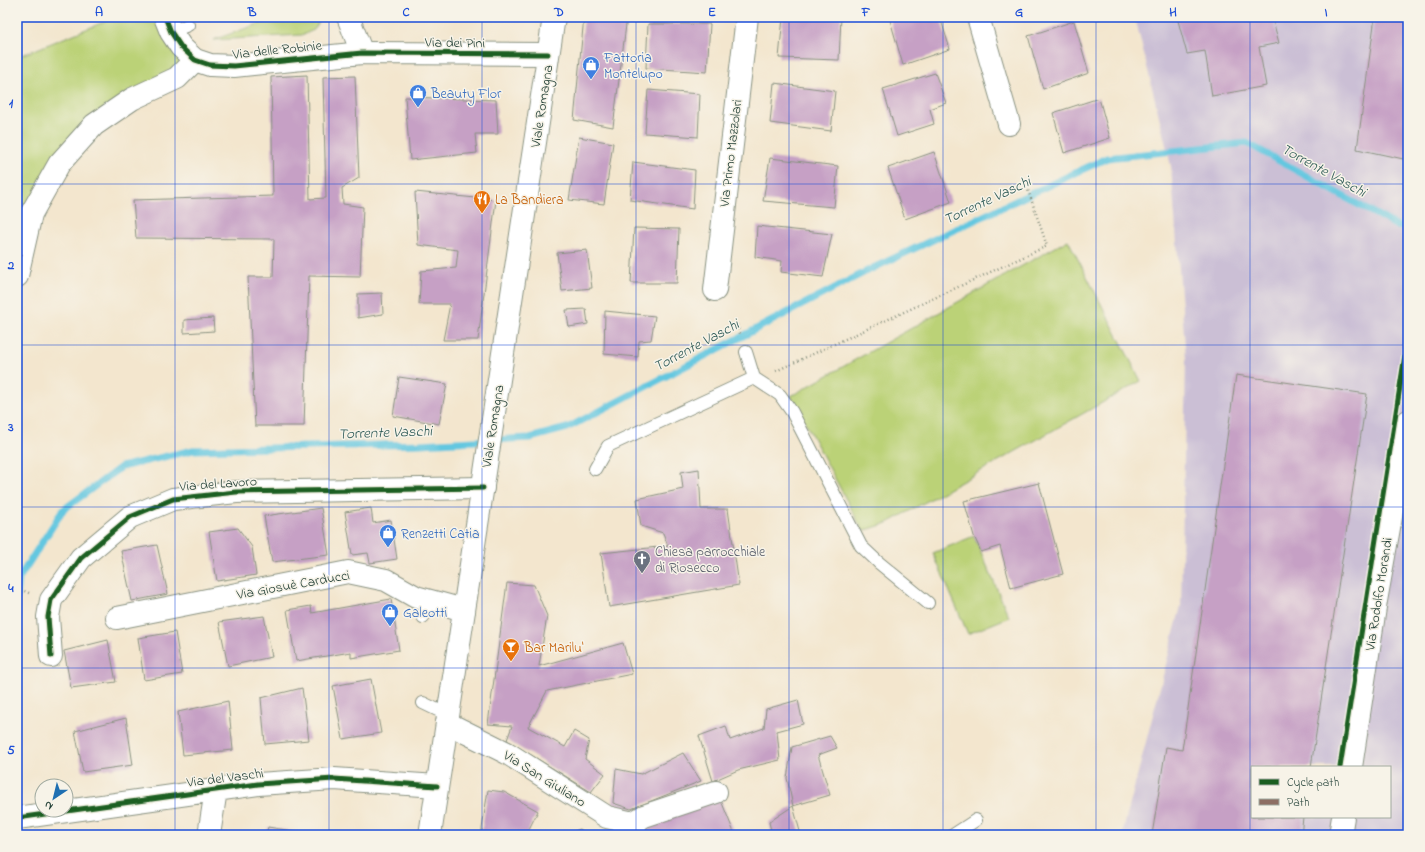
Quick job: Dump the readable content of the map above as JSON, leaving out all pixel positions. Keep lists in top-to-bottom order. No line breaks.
{"streets":{"street":["Via dei Pini","Via delle Robinie","Viale Romagna","Via Primo Mazzolari","Via del Lavoro","Via Giosuè Carducci","Via Rodolfo Morandi","Via del Vaschi","Via San Giuliano"]},"crossings":[["Via dei Pini","Via delle Robinie"],["Via dei Pini","Viale Romagna"],["Viale Romagna","Via del Lavoro"],["Viale Romagna","Via Giosuè Carducci"],["Viale Romagna","Via del Vaschi"],["Viale Romagna","Via San Giuliano"]],"water":["Torrente Vaschi"],"places":{"shop":["Fattoria Montelupo","Beauty Flor","Renzetti Catia","Galeotti"],"restaurant":["La Bandiera"],"church":["Chiesa parrocchiale di Riosecco"],"bar":["Bar Marilu'"]},"legend":["Cycle path","Path"],"north":"bottom left","grid":{"columns":["A","B","C","D","E","F","G","H","I"],"rows":["1","2","3","4","5"]}}
